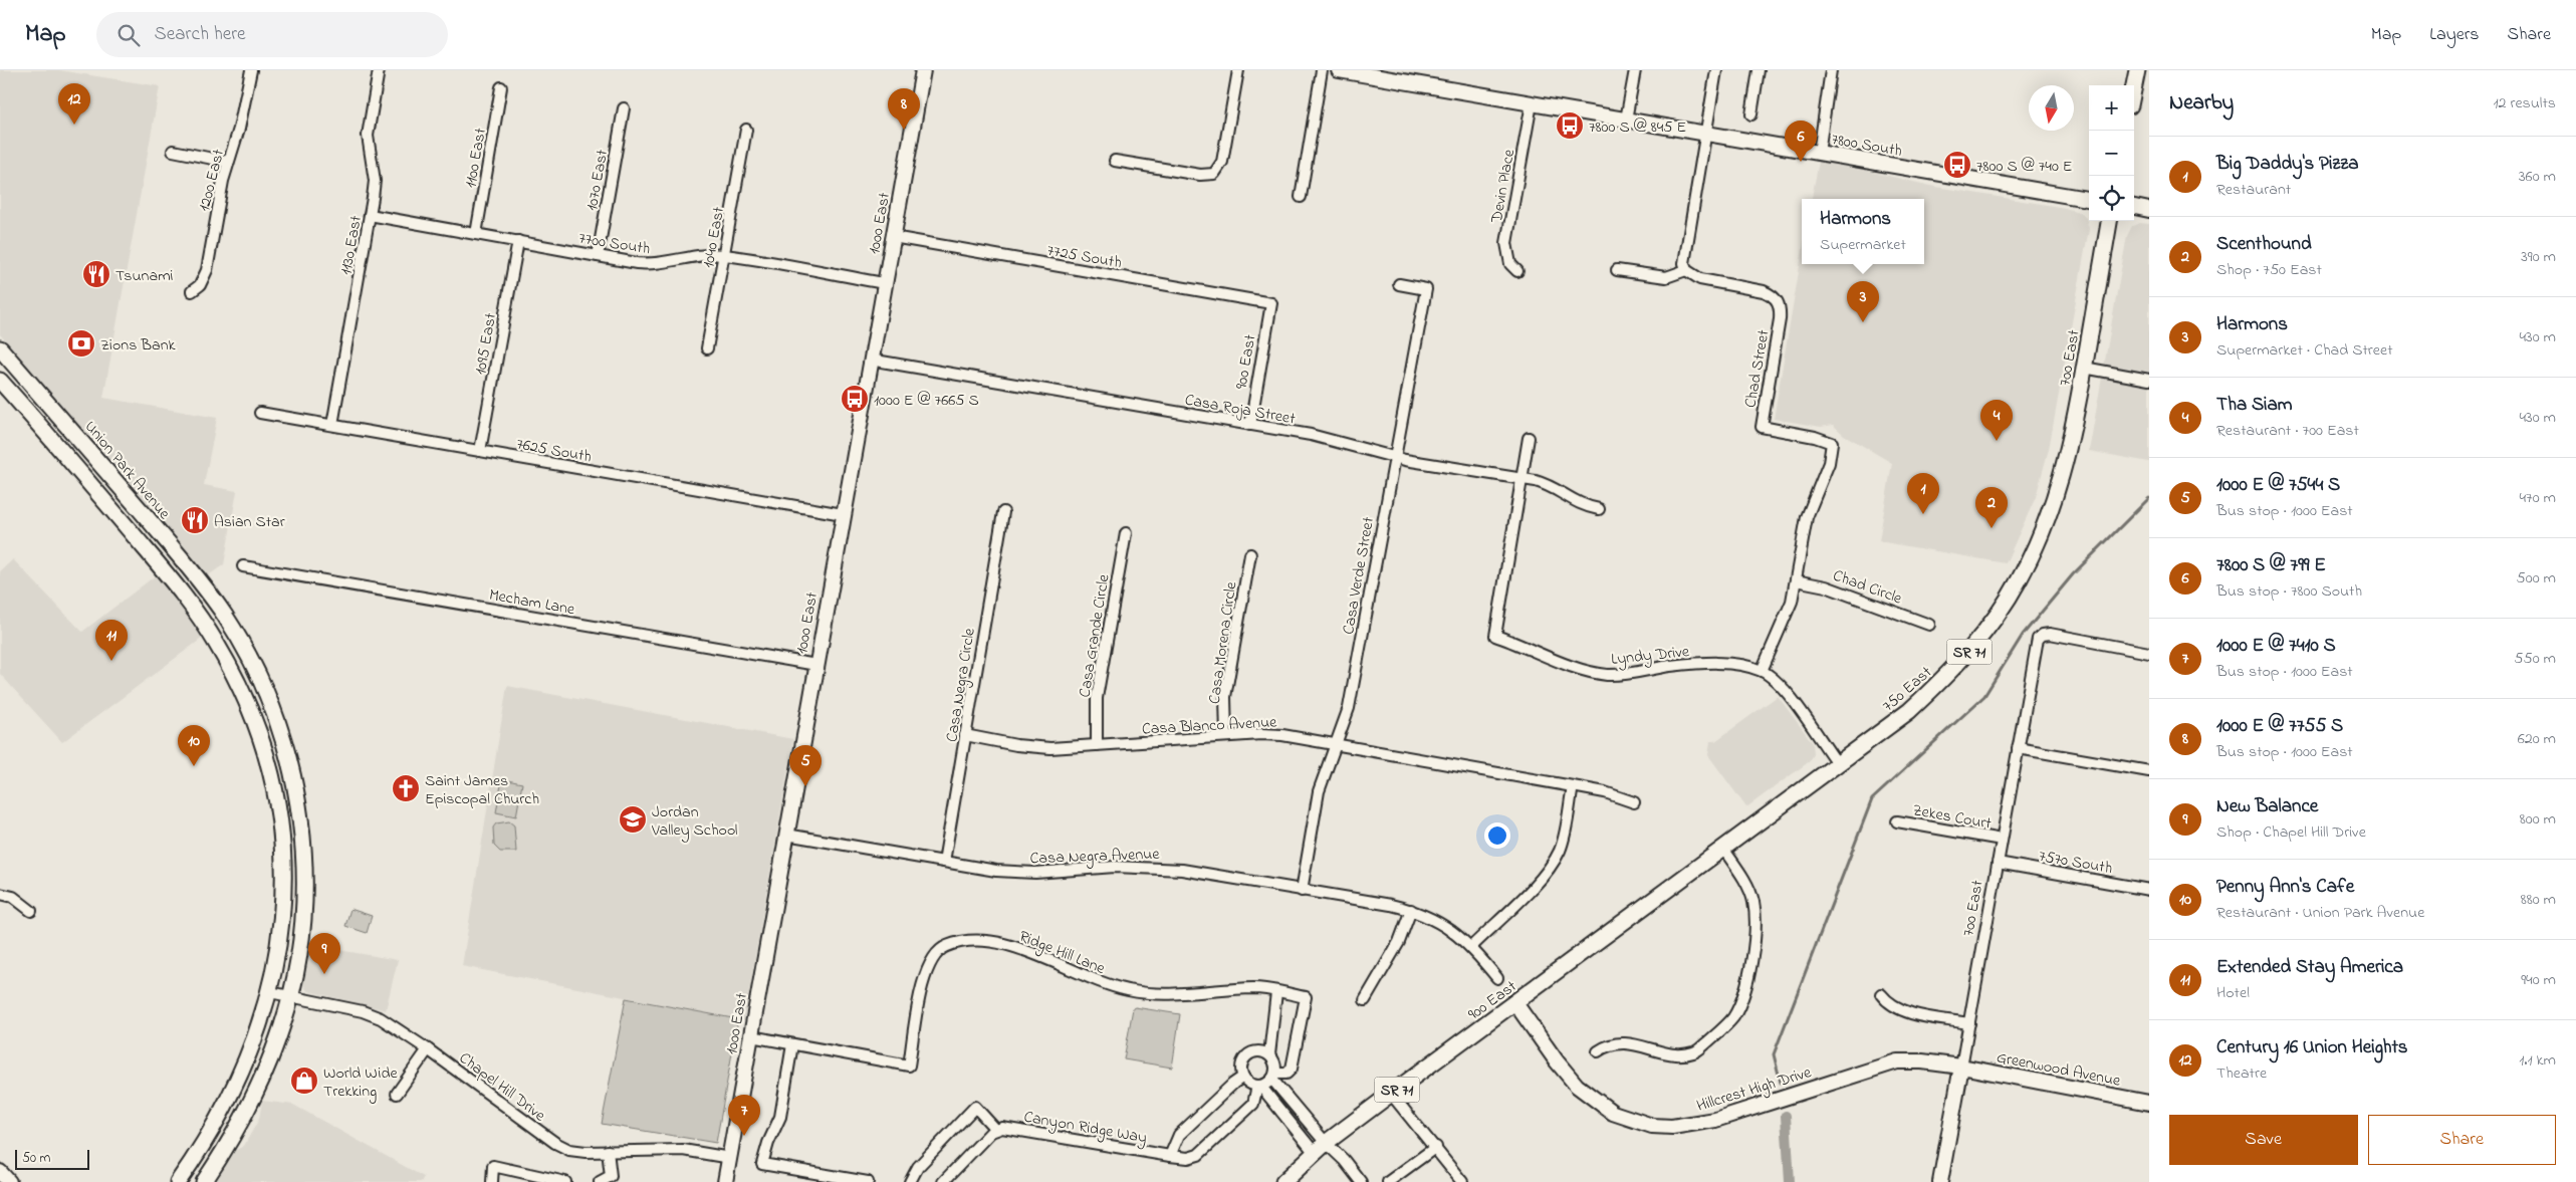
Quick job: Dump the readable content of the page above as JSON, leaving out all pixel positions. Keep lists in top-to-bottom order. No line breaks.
{"streets":{"main road":["700 East","900 East","Union Park Avenue","SR 71","750 East"],"street":["7800 South","1100 East","1200 East","1070 East","Devin Place","1000 East","1040 East","7700 South","1130 East","7725 South","1095 East","Chad Street","Casa Roja Street","7625 South","Casa Verde Street","Chad Circle","Mecham Lane","Casa Grande Circle","Casa Morena Circle","Lyndy Drive","Casa Negra Circle","Casa Blanco Avenue","Zekes Court","Casa Negra Avenue","7570 South","Ridge Hill Lane","Greenwood Avenue","Chapel Hill Drive","Hillcrest High Drive","Canyon Ridge Way"]},"crossings":[["7800 South","Devin Place"],["1100 East","7700 South"],["1070 East","7700 South"],["1000 East","7700 South"],["1000 East","7725 South"],["1000 East","Casa Roja Street"],["1000 East","7625 South"],["1000 East","Mecham Lane"],["1000 East","Casa Negra Avenue"],["1000 East","Ridge Hill Lane"],["1000 East","Chapel Hill Drive"],["1040 East","7700 South"],["7700 South","1130 East"],["7700 South","1095 East"],["1130 East","7625 South"],["7725 South","900 East"],["1095 East","7625 South"],["700 East","750 East"],["700 East","Zekes Court"],["700 East","7570 South"],["700 East","Greenwood Avenue"],["700 East","Hillcrest High Drive"],["900 East","Casa Roja Street"],["900 East","750 East"],["900 East","Hillcrest High Drive"],["Chad Street","Chad Circle"],["Chad Street","Lyndy Drive"],["Casa Roja Street","Casa Verde Street"],["Casa Roja Street","Lyndy Drive"],["Union Park Avenue","Chapel Hill Drive"],["Casa Verde Street","Casa Blanco Avenue"],["Casa Verde Street","Casa Negra Avenue"],["Casa Grande Circle","Casa Blanco Avenue"],["Casa Morena Circle","Casa Blanco Avenue"],["Lyndy Drive","750 East"],["Casa Negra Circle","Casa Blanco Avenue"],["Casa Negra Circle","Casa Negra Avenue"],["Ridge Hill Lane","Canyon Ridge Way"],["Greenwood Avenue","Hillcrest High Drive"]],"places":{"bus stop":["7800 S @ 845 E","7800 S @ 740 E","1000 E @ 7665 S"],"restaurant":["Tsunami","Asian Star"],"bank":["Zions Bank"],"church":["Saint James Episcopal Church"],"school or university":["Jordan Valley School"],"shop":["World Wide Trekking"]},"scale_bar":"50 m","north":"bottom","page":{"header":"Map","search":"Search here","nav":["Map","Layers","Share"],"heading":["Nearby","12 results"],"pins":["12","8","6","3","4","1","2","11","10","5","9","7"],"map_buttons":["+","−"],"list":[{"mark":"1","name":"Big Daddy's Pizza","note":"Restaurant","value":"360 m"},{"mark":"2","name":"Scenthound","note":"Shop · 750 East","value":"390 m"},{"mark":"3","name":"Harmons","note":"Supermarket · Chad Street","value":"430 m"},{"mark":"4","name":"Tha Siam","note":"Restaurant · 700 East","value":"430 m"},{"mark":"5","name":"1000 E @ 7544 S","note":"Bus stop · 1000 East","value":"470 m"},{"mark":"6","name":"7800 S @ 799 E","note":"Bus stop · 7800 South","value":"500 m"},{"mark":"7","name":"1000 E @ 7410 S","note":"Bus stop · 1000 East","value":"550 m"},{"mark":"8","name":"1000 E @ 7755 S","note":"Bus stop · 1000 East","value":"620 m"},{"mark":"9","name":"New Balance","note":"Shop · Chapel Hill Drive","value":"800 m"},{"mark":"10","name":"Penny Ann's Cafe","note":"Restaurant · Union Park Avenue","value":"880 m"},{"mark":"11","name":"Extended Stay America","note":"Hotel","value":"940 m"},{"mark":"12","name":"Century 16 Union Heights","note":"Theatre","value":"1.1 km"}],"popup":["Harmons","Supermarket"],"buttons":["Save","Share"],"scale":"50 m"}}
